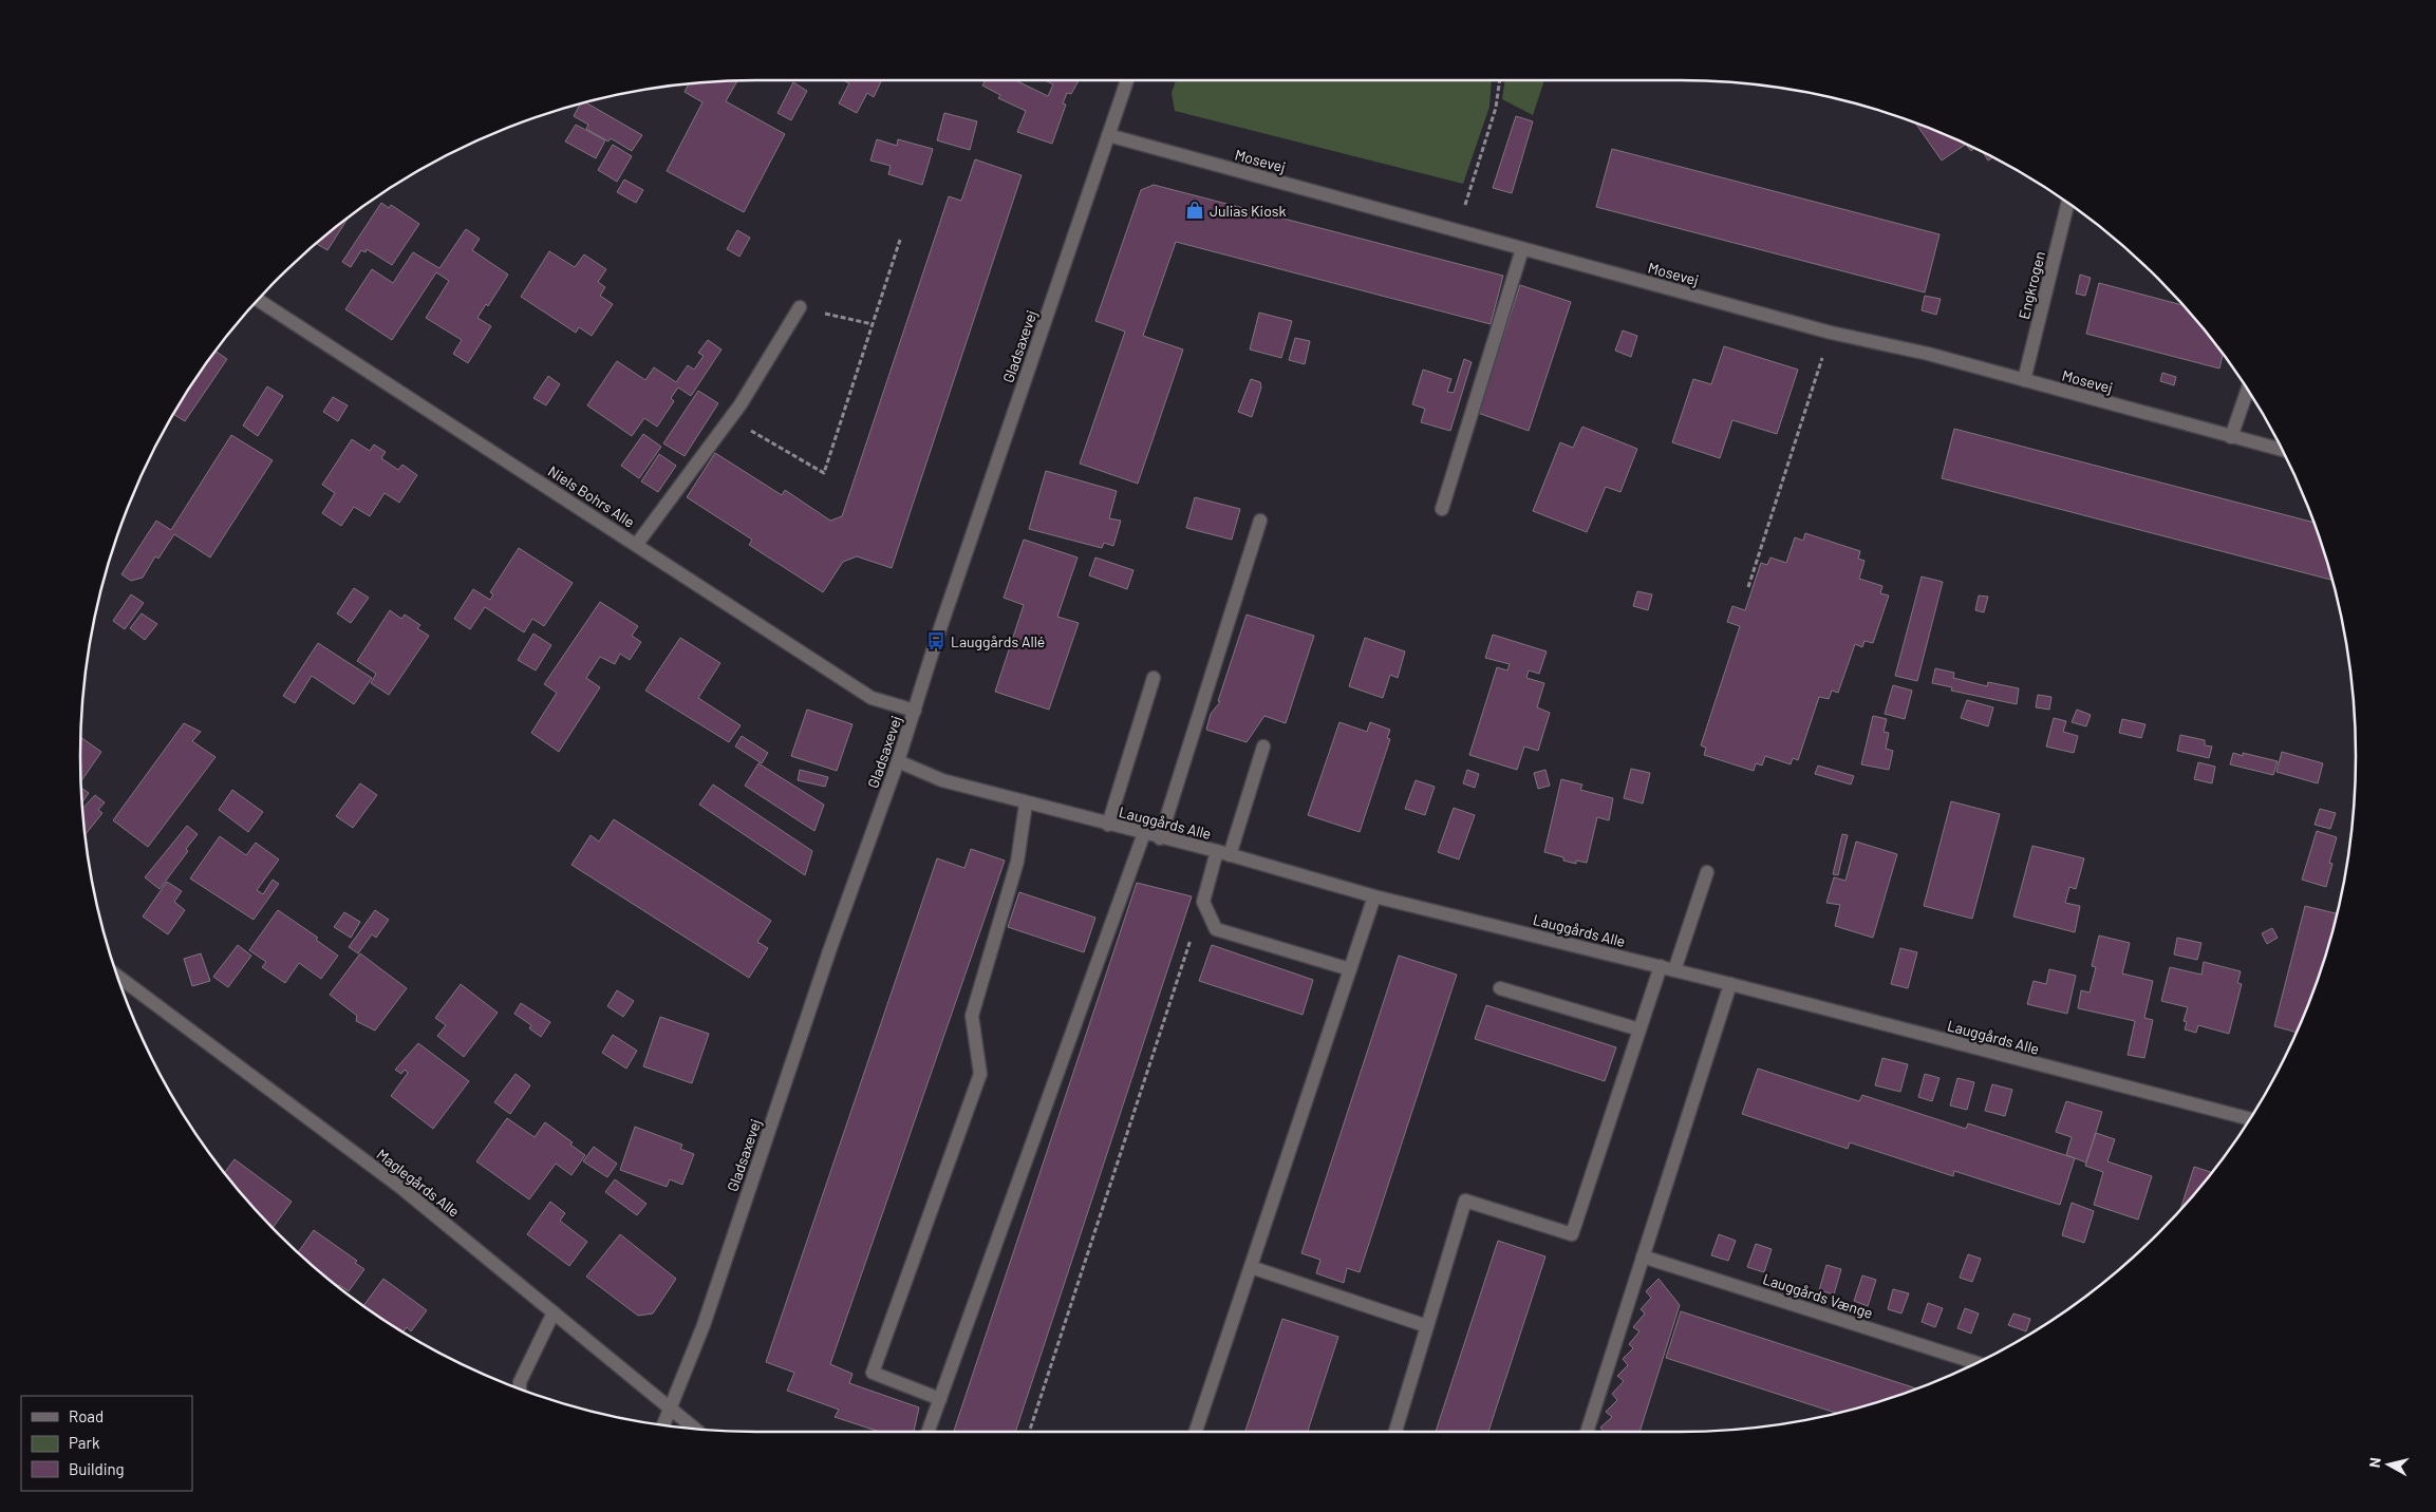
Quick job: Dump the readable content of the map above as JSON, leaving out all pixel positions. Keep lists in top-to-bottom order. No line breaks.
{"streets":{"street":["Mosevej","Engkrogen","Gladsaxevej","Niels Bohrs Alle","Lauggårds Alle","Maglegårds Alle","Lauggårds Vænge"]},"crossings":[["Mosevej","Engkrogen"],["Mosevej","Gladsaxevej"],["Gladsaxevej","Niels Bohrs Alle"],["Gladsaxevej","Lauggårds Alle"],["Gladsaxevej","Maglegårds Alle"]],"places":{"shop":["Julias Kiosk"],"bus stop":["Lauggårds Allé"]},"legend":["Road","Park","Building"],"north":"left"}
